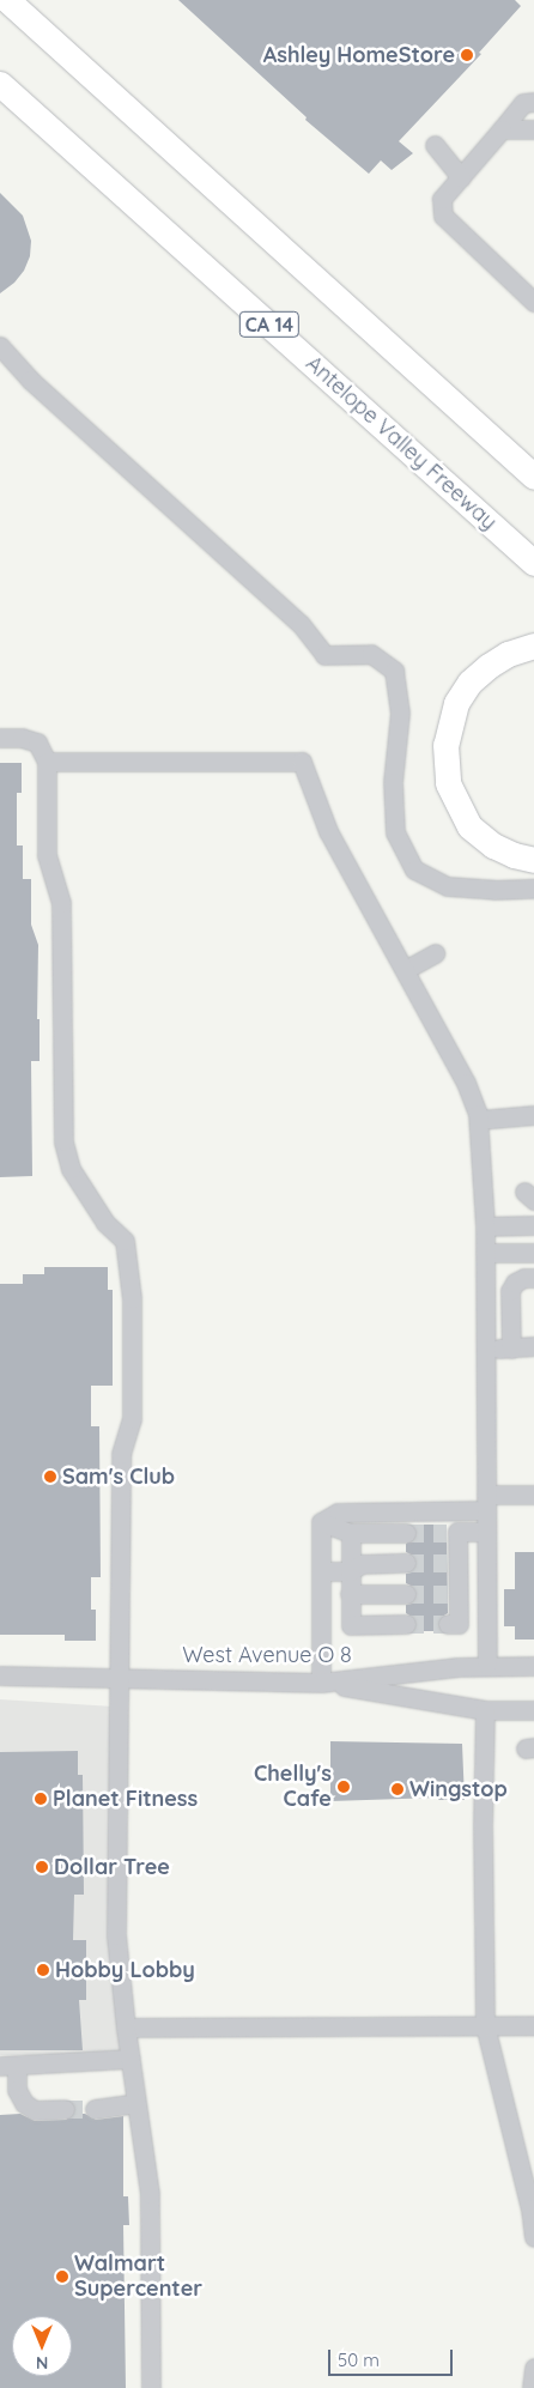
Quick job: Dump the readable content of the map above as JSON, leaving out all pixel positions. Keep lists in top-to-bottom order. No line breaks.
{"streets":{"highway":["CA 14","Antelope Valley Freeway"],"street":["West Avenue O 8"]},"places":["Ashley HomeStore","Sam's Club","Chelly's Cafe","Wingstop","Planet Fitness","Dollar Tree","Hobby Lobby","Walmart Supercenter"],"scale_bar":"50 m","north":"bottom"}
